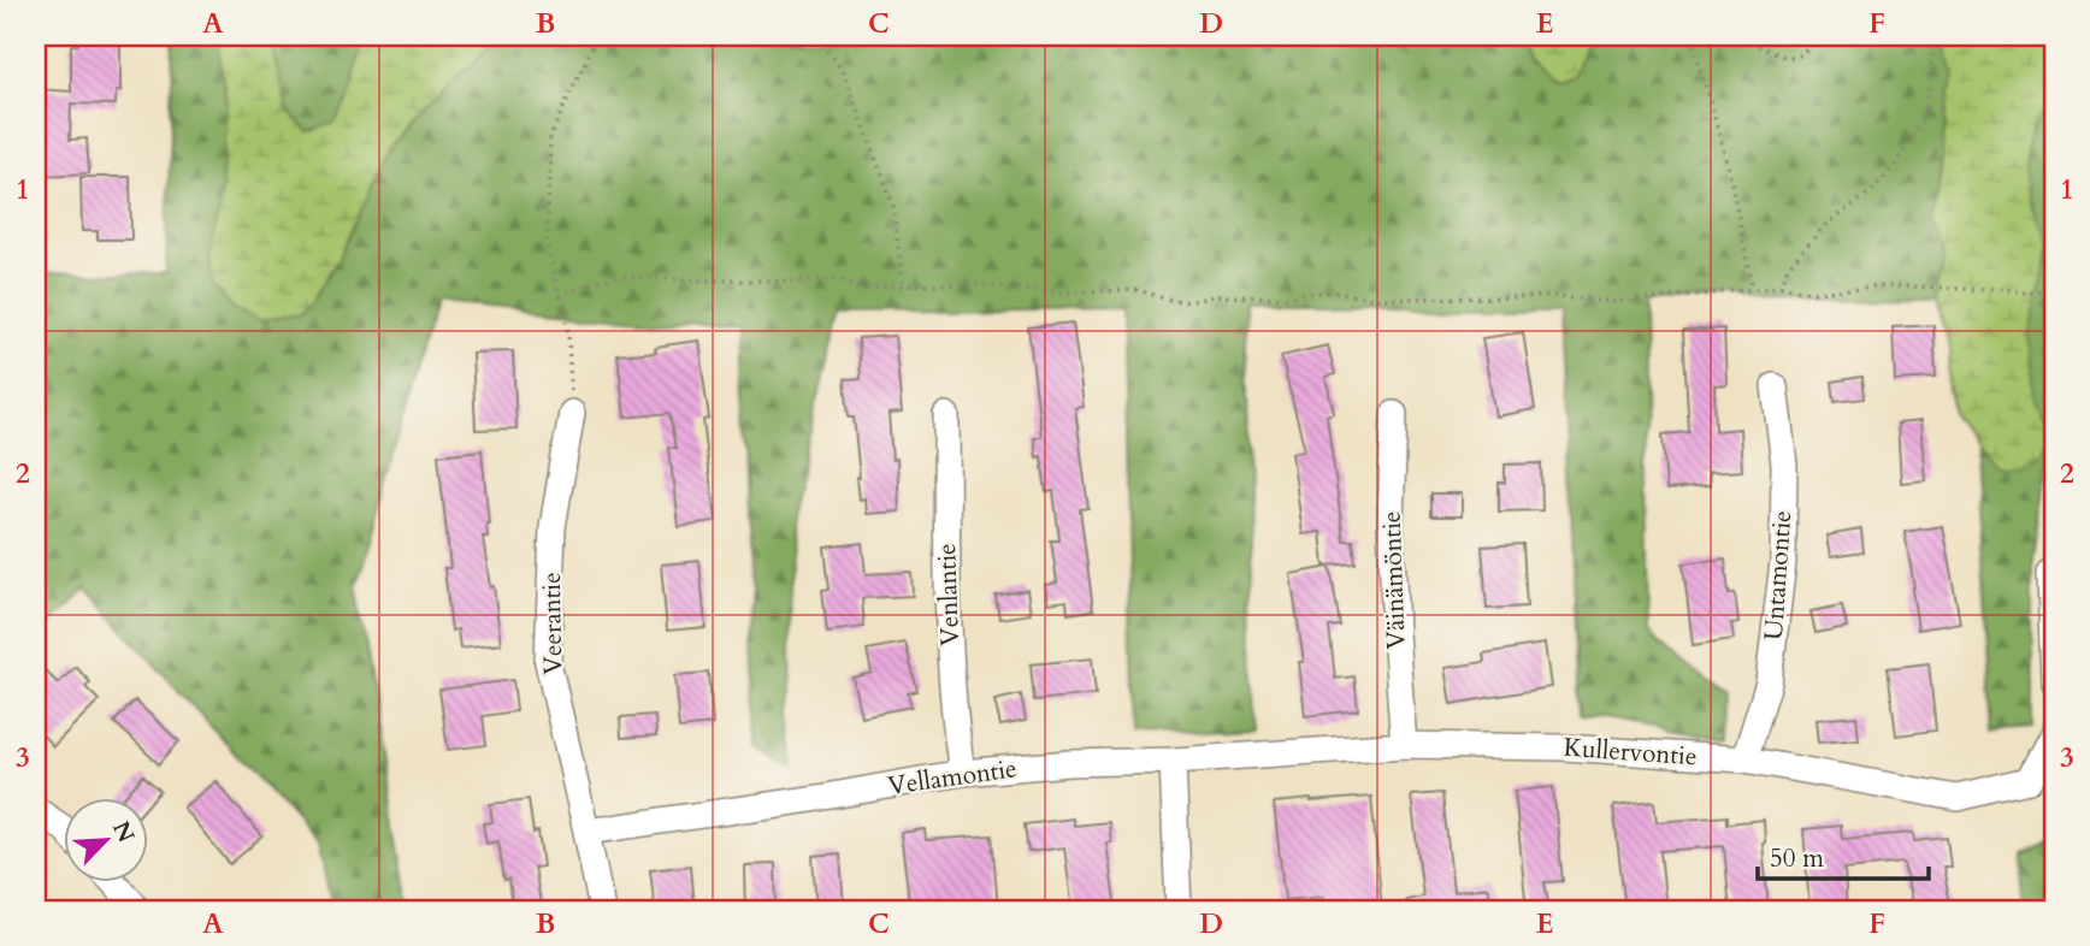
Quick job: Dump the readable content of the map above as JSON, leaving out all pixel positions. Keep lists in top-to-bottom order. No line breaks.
{"streets":{"street":["Untamontie","Väinämöntie","Venlantie","Veerantie","Kullervontie","Vellamontie"]},"crossings":[["Untamontie","Kullervontie"],["Väinämöntie","Kullervontie"],["Venlantie","Vellamontie"],["Veerantie","Vellamontie"],["Kullervontie","Vellamontie"]],"scale_bar":"50 m","north":"top right","grid":{"columns":["A","B","C","D","E","F"],"rows":["1","2","3"]}}
